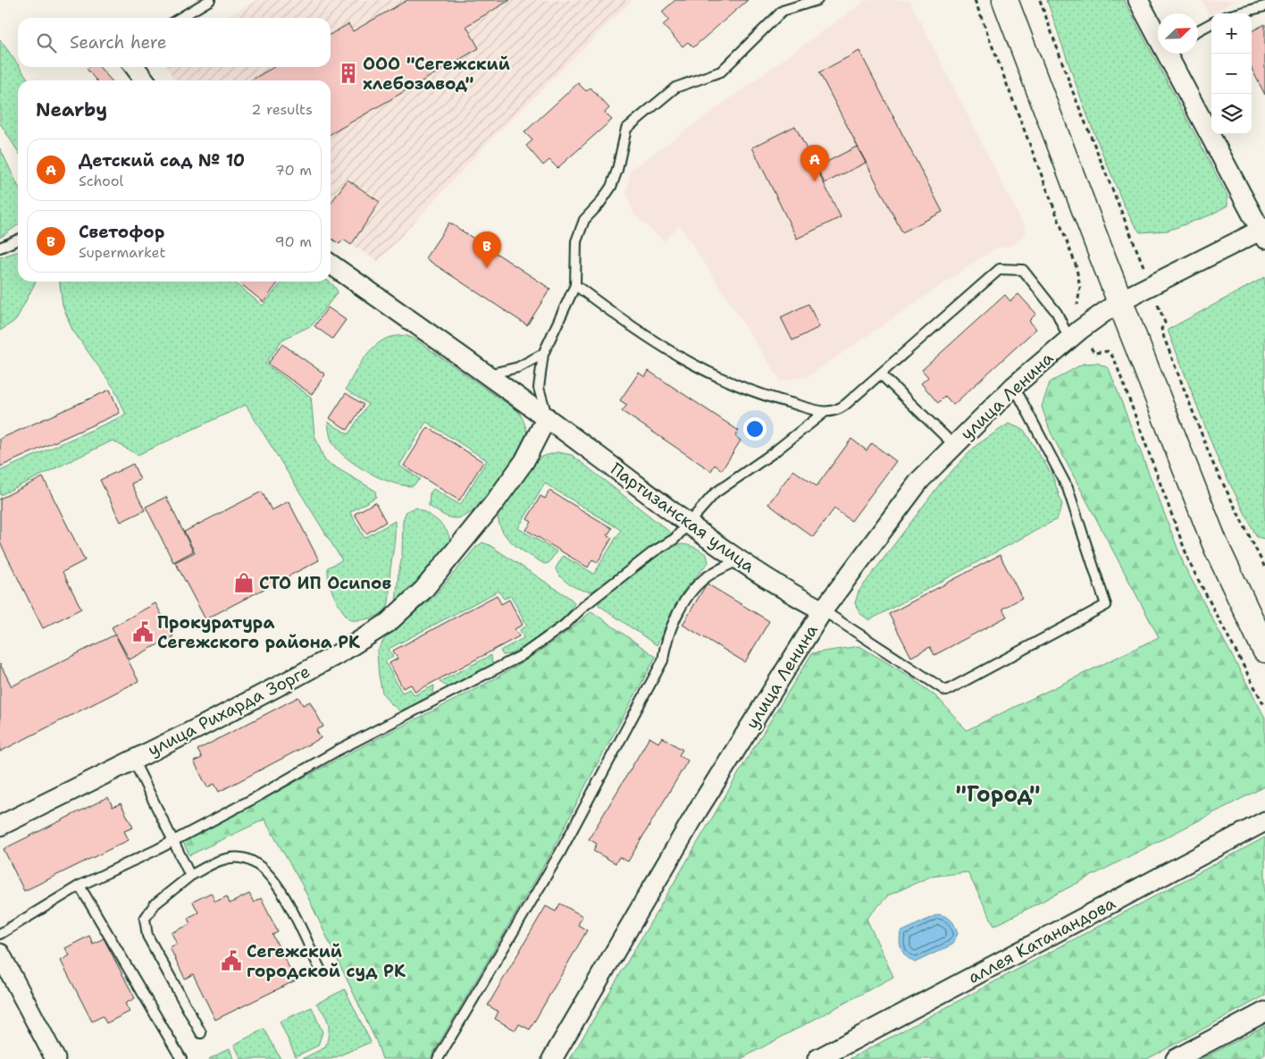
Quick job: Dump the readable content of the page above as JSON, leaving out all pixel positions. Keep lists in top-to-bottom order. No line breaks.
{"streets":{"street":["улица Ленина","Партизанская улица","улица Рихарда Зорге","аллея Катанандова"]},"crossings":[["улица Ленина","Партизанская улица"],["Партизанская улица","улица Рихарда Зорге"]],"districts":["\"Город\""],"places":{"building":["ООО \"Сегежский хлебозавод\""],"shop":["СТО ИП Осипов"],"public building":["Прокуратура Сегежского района РК","Сегежский городской суд РК"]},"north":"top right","page":{"map_buttons":["+","−"],"search":"Search here","heading":["Nearby","2 results"],"list":[{"mark":"A","name":"Детский сад № 10","note":"School","value":"70 m"},{"mark":"B","name":"Светофор","note":"Supermarket","value":"90 m"}],"pins":["A","B"]}}
